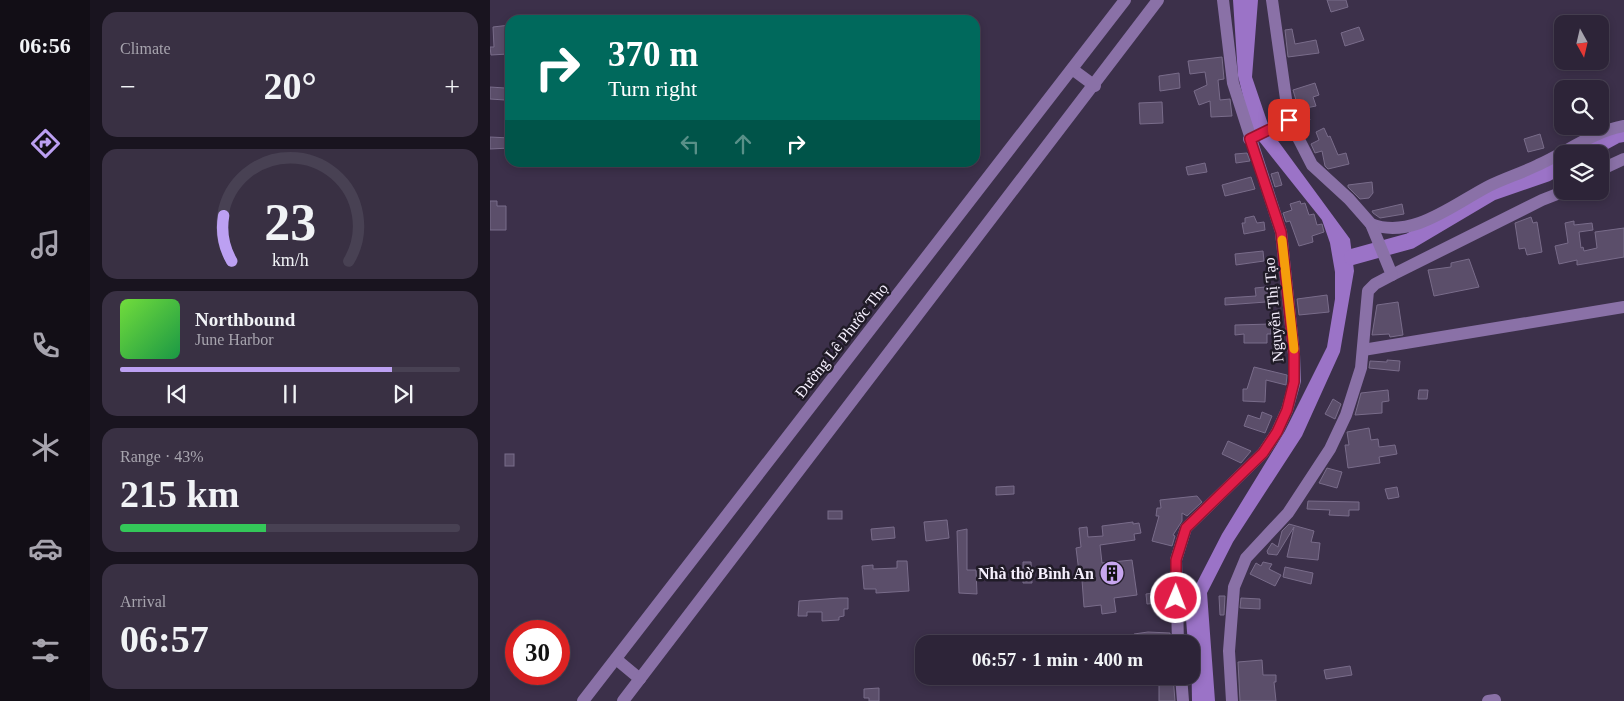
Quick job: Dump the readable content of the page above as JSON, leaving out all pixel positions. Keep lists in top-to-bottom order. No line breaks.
{"streets":{"street":["Nguyễn Thị Tạo","Đường Lê Phước Thọ"]},"places":{"building":["Nhà thờ Bình An"]},"north":"bottom","page":{"tabs":"06:56","tile":["Climate",["Range · 43%","215 km"],["Arrival","06:57"]],"turn":["370 m","Turn right"],"heat":["−","20°","+"],"song":["Northbound","June Harbor"],"limit":"30","trip":"06:57 · 1 min · 400 m","gauge":["23","km/h"]}}
